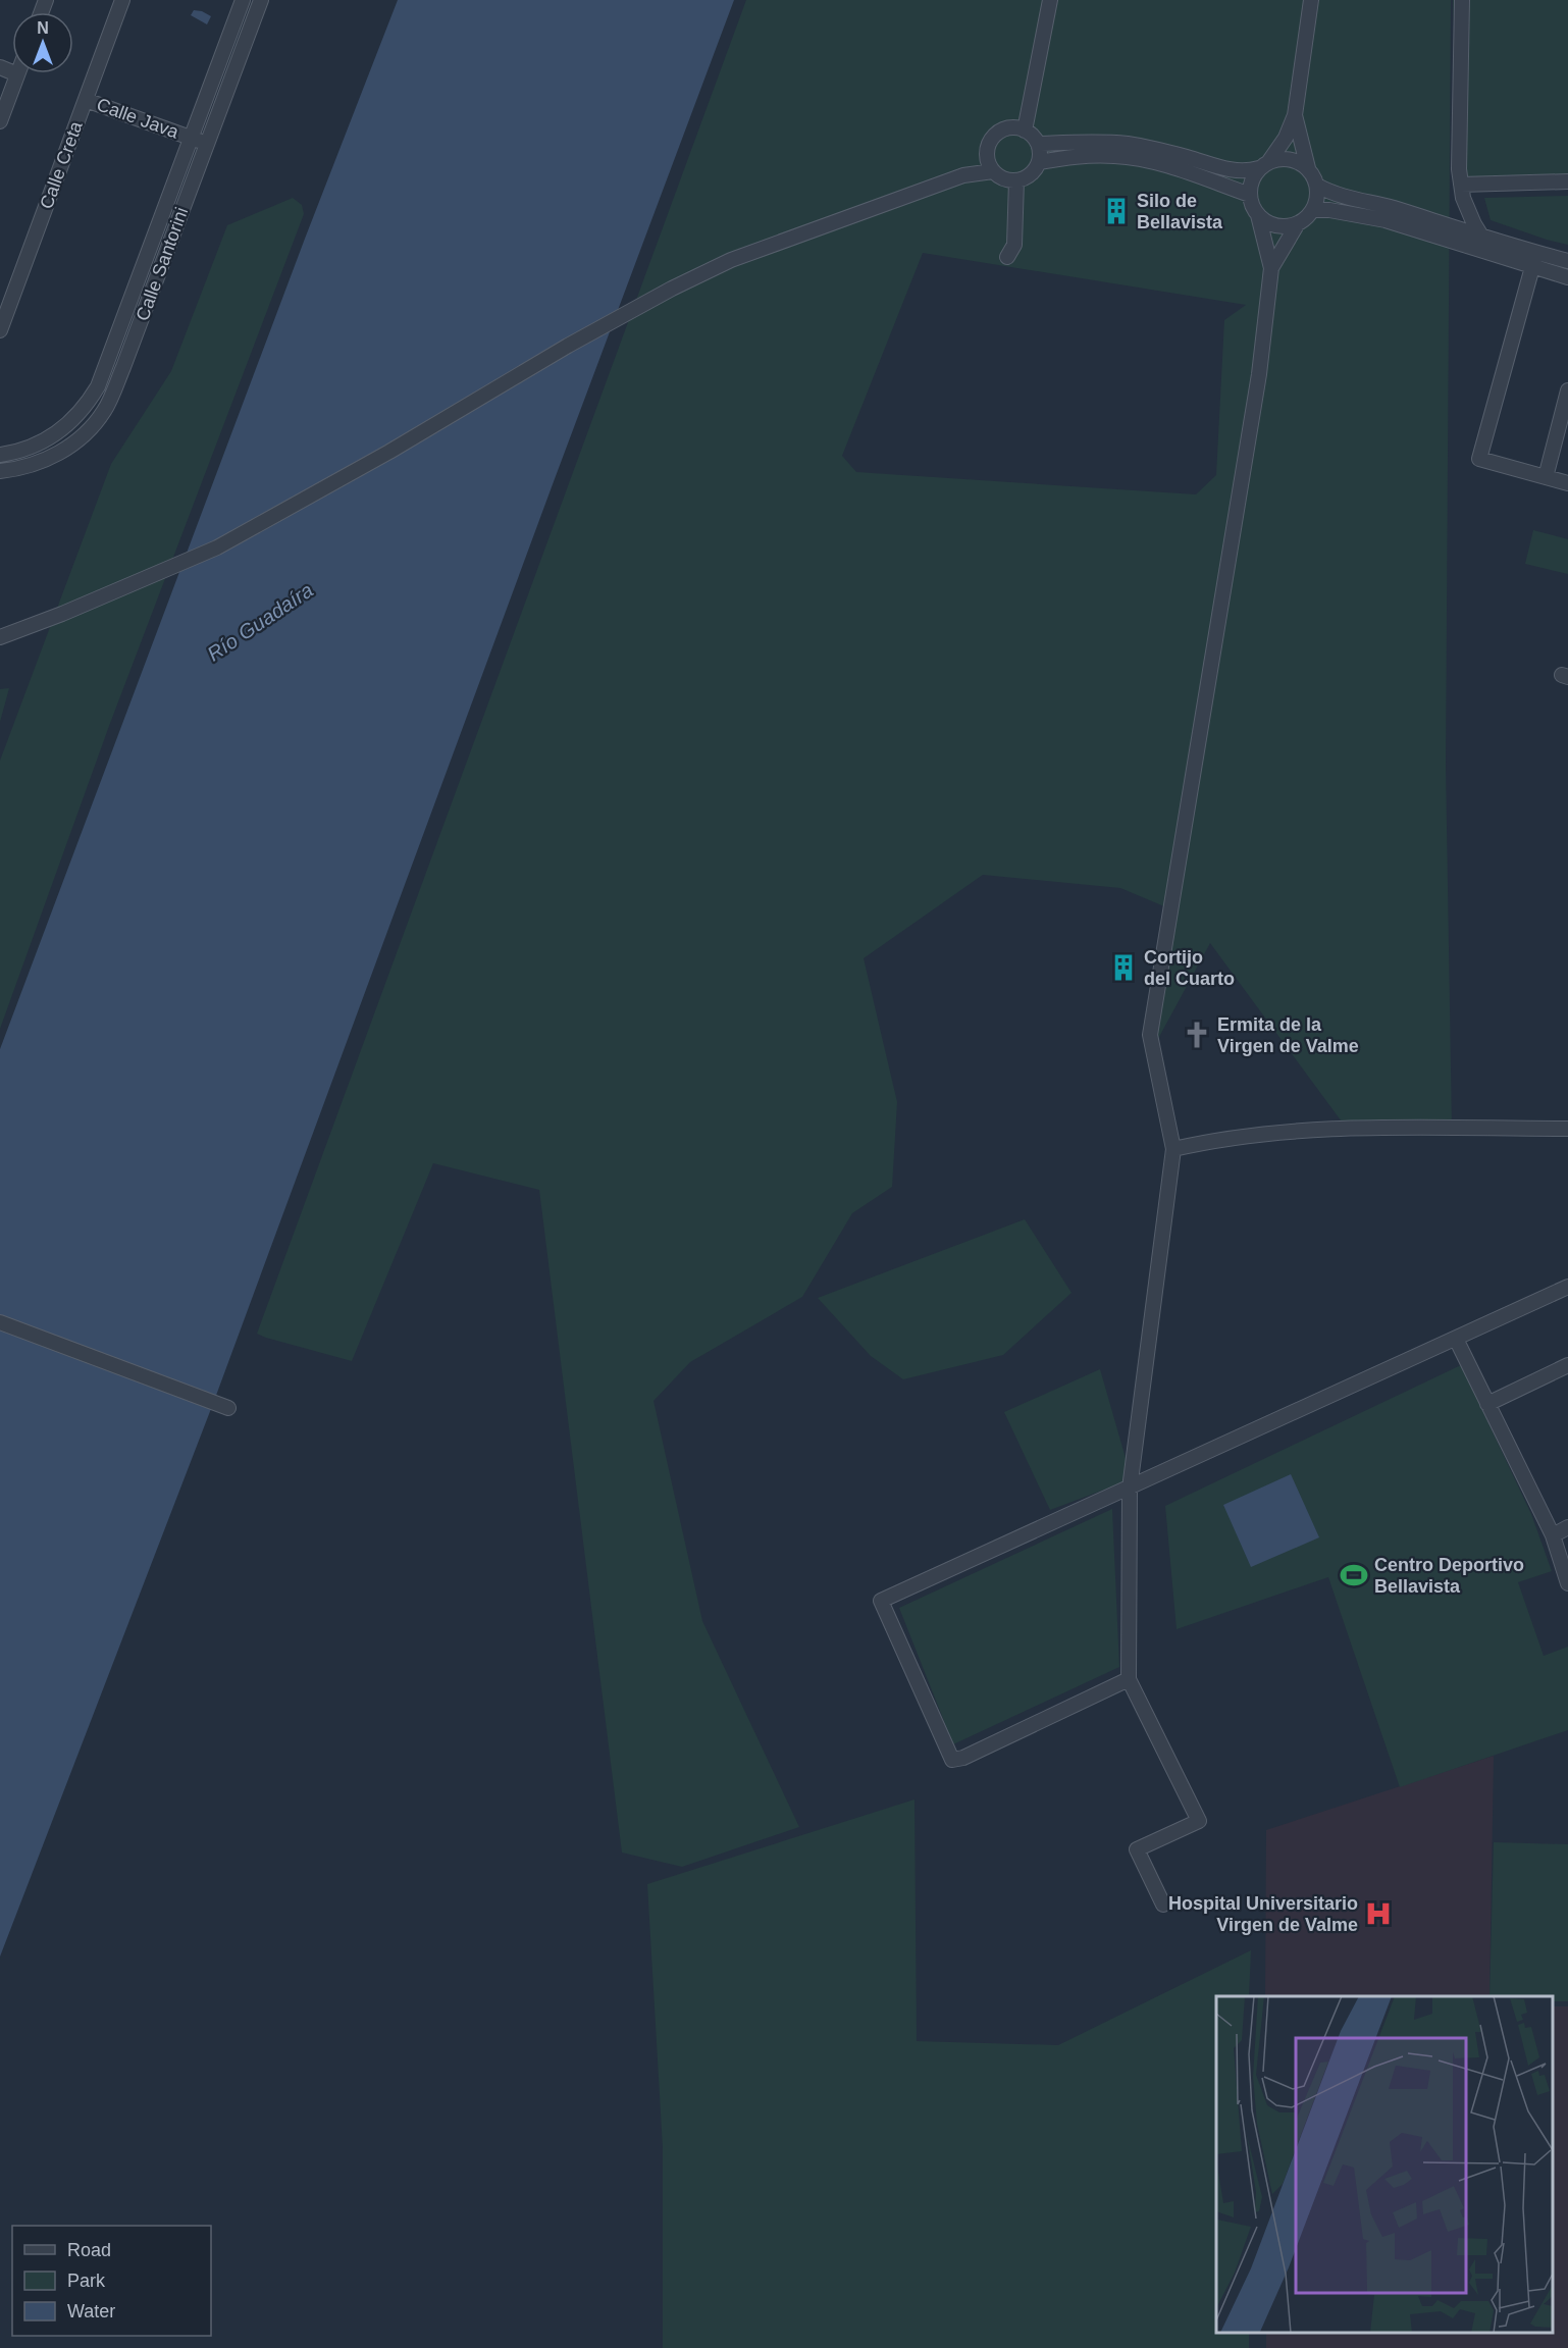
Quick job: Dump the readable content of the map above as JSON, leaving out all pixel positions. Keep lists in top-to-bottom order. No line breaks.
{"streets":{"street":["Calle Java","Calle Creta","Calle Santorini"]},"crossings":[["Calle Java","Calle Creta"],["Calle Java","Calle Santorini"]],"water":["Río Guadaíra"],"places":{"building":["Silo de Bellavista","Cortijo del Cuarto"],"church":["Ermita de la Virgen de Valme"],"sports":["Centro Deportivo Bellavista"],"hospital":["Hospital Universitario Virgen de Valme"]},"legend":["Road","Park","Water"],"north":"top"}
